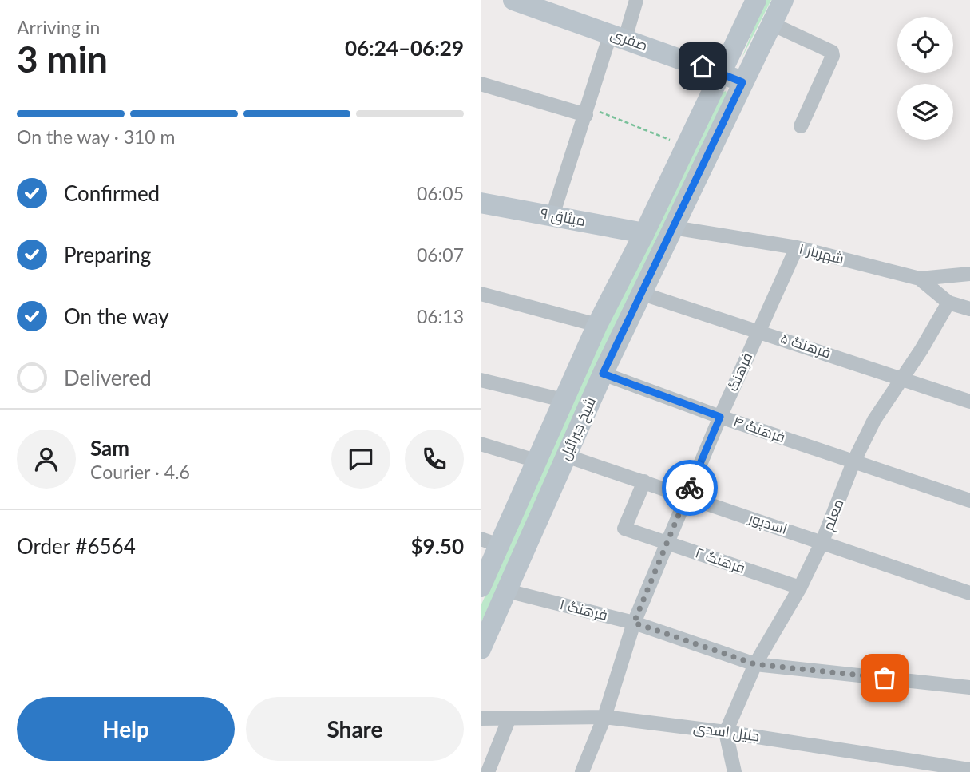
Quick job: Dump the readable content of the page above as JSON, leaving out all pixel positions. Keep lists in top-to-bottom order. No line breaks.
{"streets":{"street":["صفری","میثاق ۹","شهریار ۱","فرهنگ ۵","فرهنگ","شیخ جبرائیل","فرهنگ ۴","معلم","اسدپور","فرهنگ ۲","فرهنگ ۱","جلیل اسدی"]},"crossings":[["صفری","شیخ جبرائیل"],["میثاق ۹","شیخ جبرائیل"],["شهریار ۱","فرهنگ"],["شهریار ۱","شیخ جبرائیل"],["فرهنگ ۵","فرهنگ"],["فرهنگ ۵","شیخ جبرائیل"],["فرهنگ ۵","معلم"],["فرهنگ","فرهنگ ۴"],["فرهنگ","اسدپور"],["فرهنگ","فرهنگ ۲"],["فرهنگ","فرهنگ ۱"],["فرهنگ","جلیل اسدی"],["شیخ جبرائیل","فرهنگ ۴"],["شیخ جبرائیل","اسدپور"],["شیخ جبرائیل","فرهنگ ۱"],["فرهنگ ۴","معلم"],["معلم","اسدپور"],["معلم","فرهنگ ۲"],["معلم","فرهنگ ۱"],["معلم","جلیل اسدی"],["اسدپور","فرهنگ ۲"]],"page":{"heading":["3 min","Arriving in","06:24–06:29"],"panel":["Sam","Courier · 4.6","Order #6564","$9.50"],"bar":"On the way · 310 m","list":[["Confirmed","06:05"],["Preparing","06:07"],["On the way","06:13"],"Delivered"],"buttons":["Help","Share"]}}
